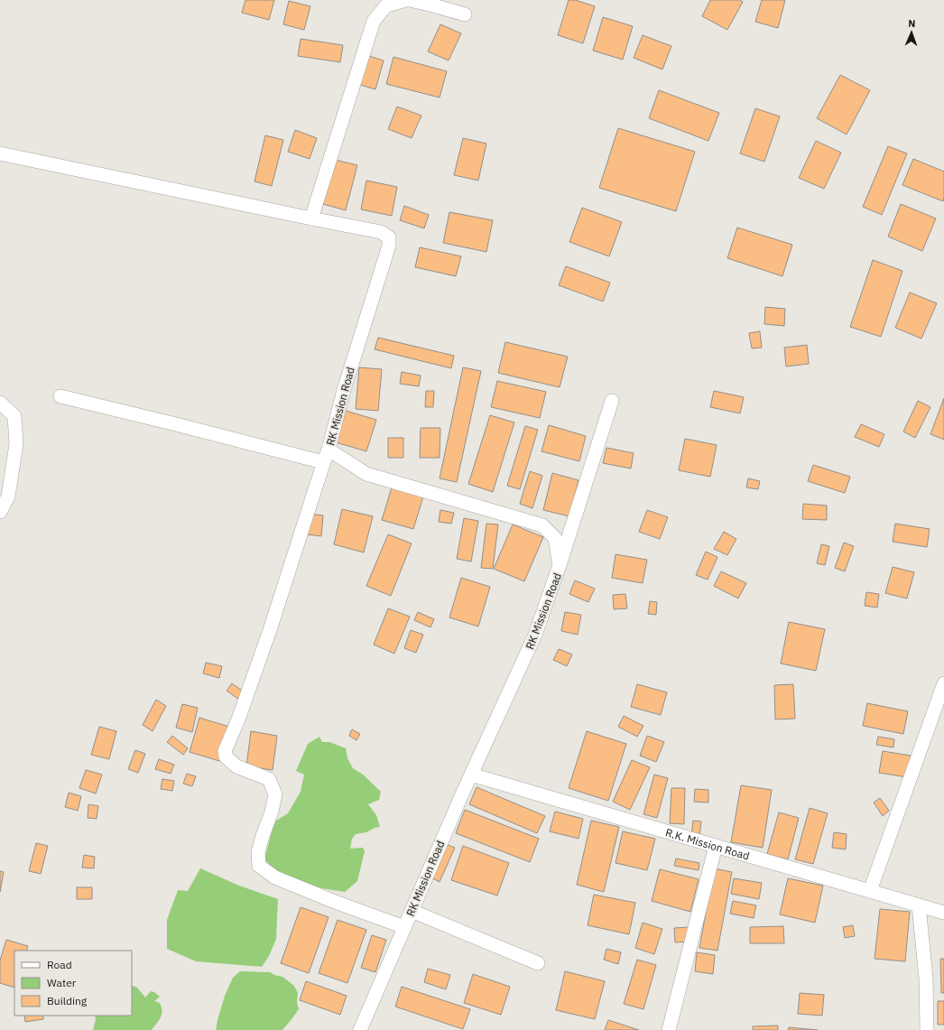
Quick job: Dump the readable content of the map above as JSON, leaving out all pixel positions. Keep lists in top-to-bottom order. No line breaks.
{"streets":{"street":["RK Mission Road","R.K. Mission Road"]},"crossings":[["RK Mission Road","R.K. Mission Road"]],"legend":["Road","Water","Building"],"north":"top"}
